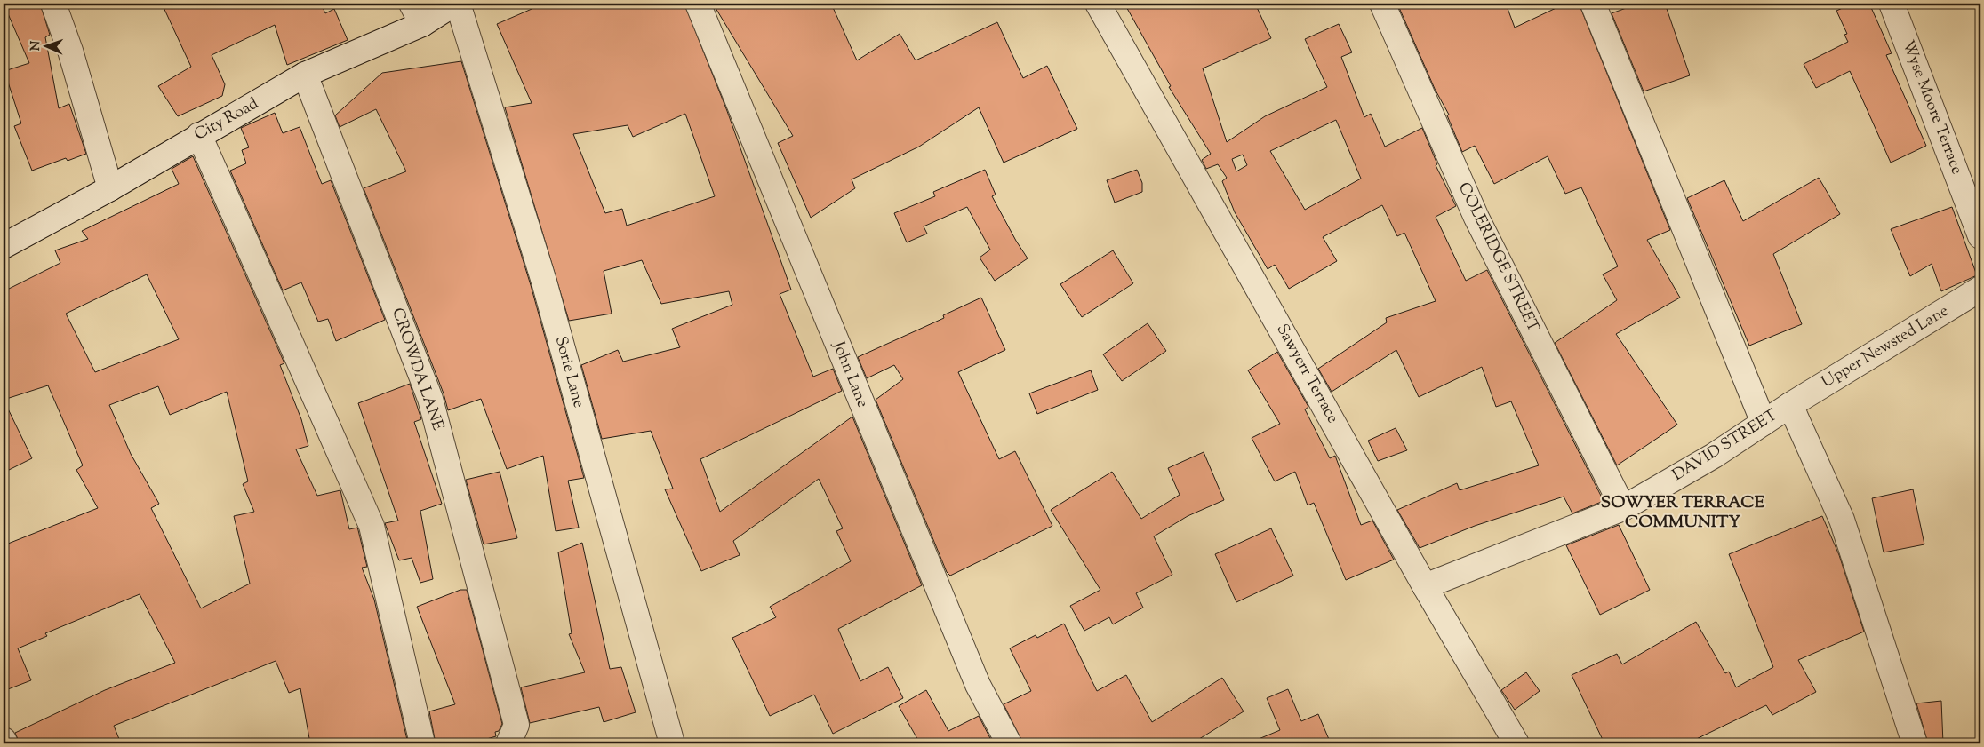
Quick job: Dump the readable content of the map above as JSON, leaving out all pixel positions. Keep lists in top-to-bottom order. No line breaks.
{"streets":{"street":["Wyse Moore Terrace","City Road","COLERIDGE STREET","Upper Newsted Lane","CROWDA LANE","Sorie Lane","Sawyerr Terrace","John Lane","DAVID STREET"]},"crossings":[["City Road","CROWDA LANE"],["COLERIDGE STREET","DAVID STREET"],["Upper Newsted Lane","DAVID STREET"],["Sawyerr Terrace","DAVID STREET"]],"districts":["SOWYER TERRACE COMMUNITY"],"north":"left"}
